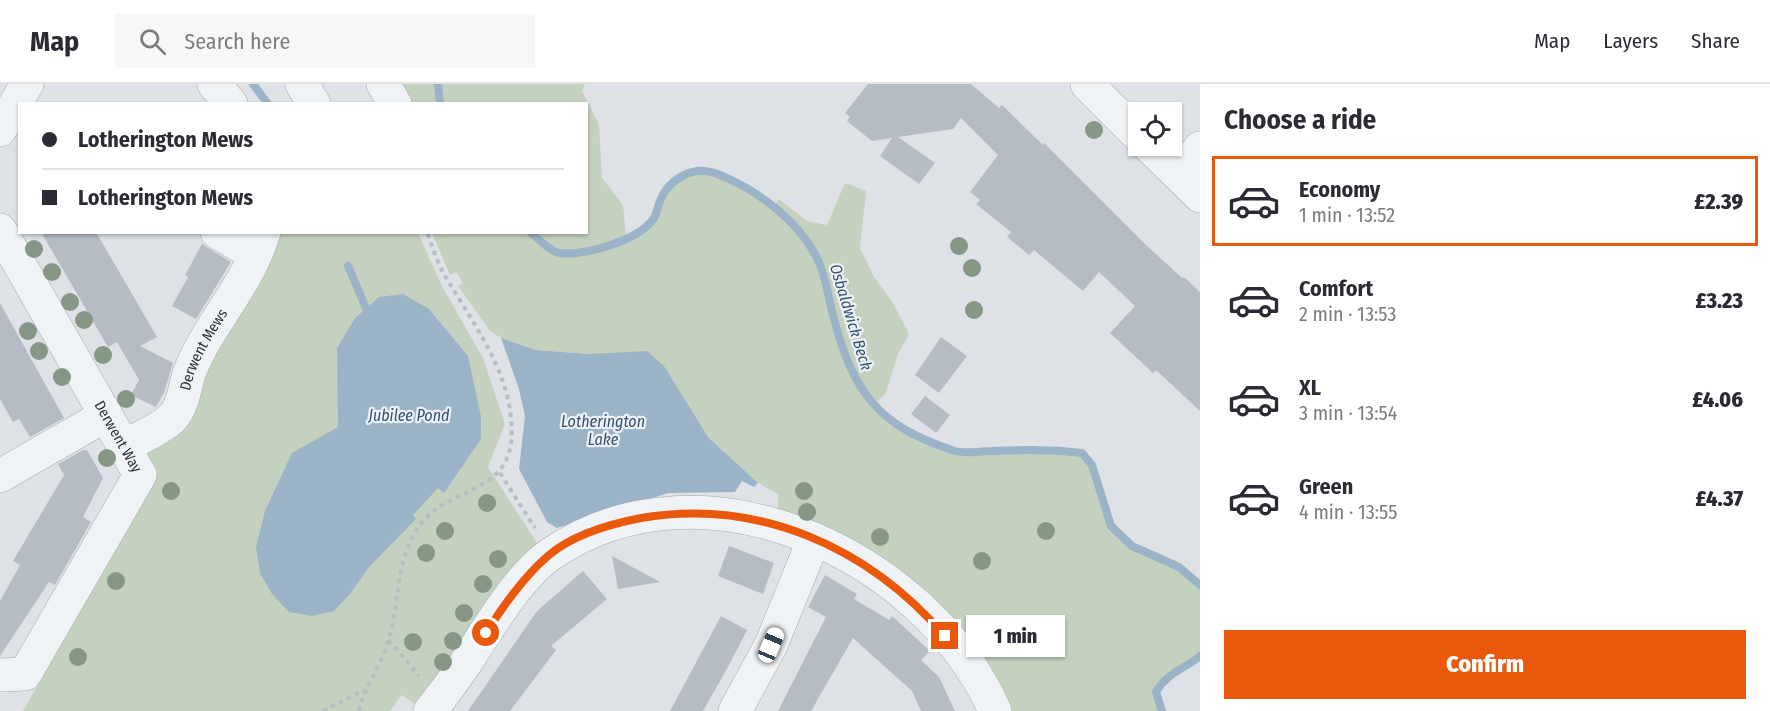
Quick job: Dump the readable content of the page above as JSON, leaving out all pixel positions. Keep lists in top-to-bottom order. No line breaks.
{"streets":{"street":["Derwent Mews","Derwent Way"]},"crossings":[["Derwent Mews","Derwent Way"]],"water":["Osbaldwick Beck","Jubilee Pond","Lotherington Lake"],"page":{"header":"Map","search":"Search here","nav":["Map","Layers","Share"],"heading":"Choose a ride","banner":["Lotherington Mews","Lotherington Mews"],"list":[{"name":"Economy","note":"1 min · 13:52","value":"£2.39"},{"name":"Comfort","note":"2 min · 13:53","value":"£3.23"},{"name":"XL","note":"3 min · 13:54","value":"£4.06"},{"name":"Green","note":"4 min · 13:55","value":"£4.37"}],"bubble":"1 min","buttons":"Confirm"}}
